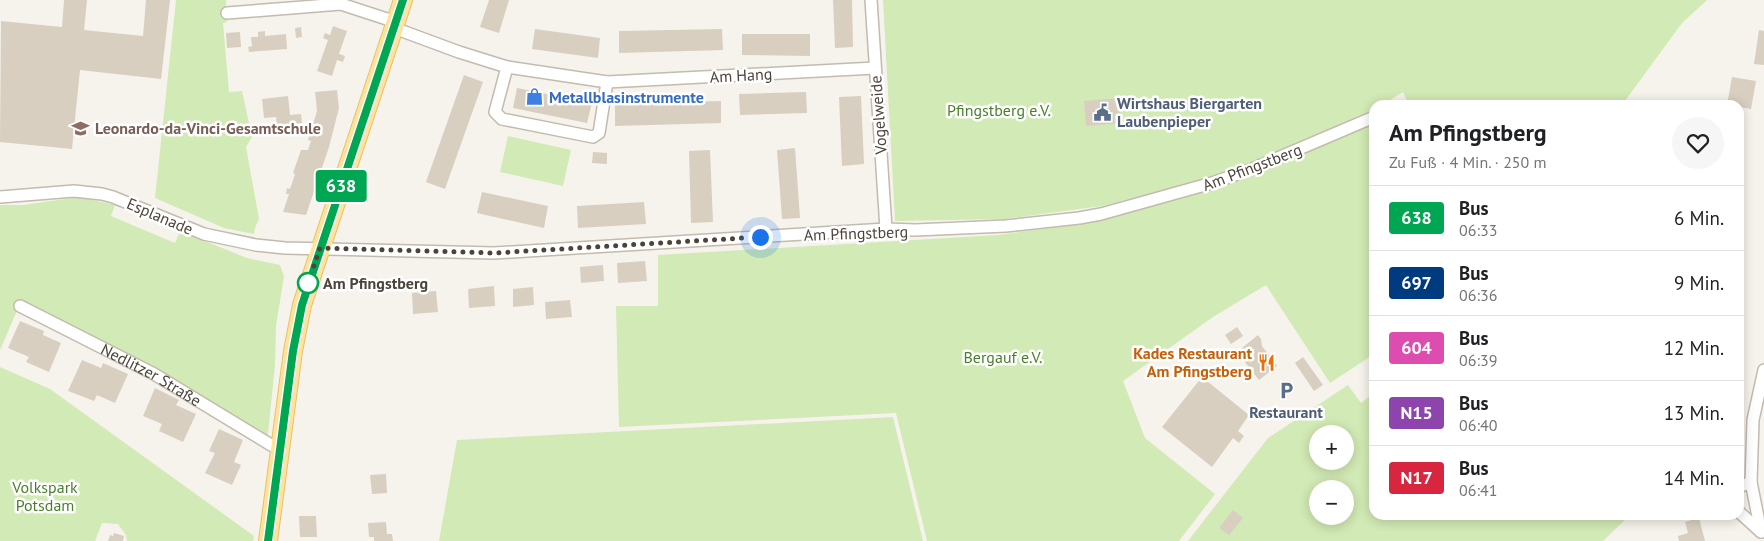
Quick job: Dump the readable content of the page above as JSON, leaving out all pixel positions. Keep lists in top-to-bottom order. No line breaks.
{"streets":{"street":["Am Hang","Vogelweide","Am Pfingstberg","Esplanade","Nedlitzer Straße"]},"crossings":[["Am Hang","Vogelweide"],["Vogelweide","Am Pfingstberg"],["Am Pfingstberg","Esplanade"]],"parks":["Pfingstberg e.V.","Bergauf e.V.","Volkspark Potsdam"],"places":{"shop":["Metallblasinstrumente"],"public building":["Wirtshaus Biergarten Laubenpieper"],"school or university":["Leonardo-da-Vinci-Gesamtschule"],"other":["Am Pfingstberg"],"restaurant":["Kades Restaurant Am Pfingstberg"],"parking":["Restaurant"]},"lines":["bus line 638"],"page":{"on_map":"638","heading":["Am Pfingstberg","Zu Fuß · 4 Min. · 250 m"],"list":[{"mark":"638","name":"Bus","note":"06:33","value":"6 Min."},{"mark":"697","name":"Bus","note":"06:36","value":"9 Min."},{"mark":"604","name":"Bus","note":"06:39","value":"12 Min."},{"mark":"N15","name":"Bus","note":"06:40","value":"13 Min."},{"mark":"N17","name":"Bus","note":"06:41","value":"14 Min."}],"map_buttons":["+","−"]}}
